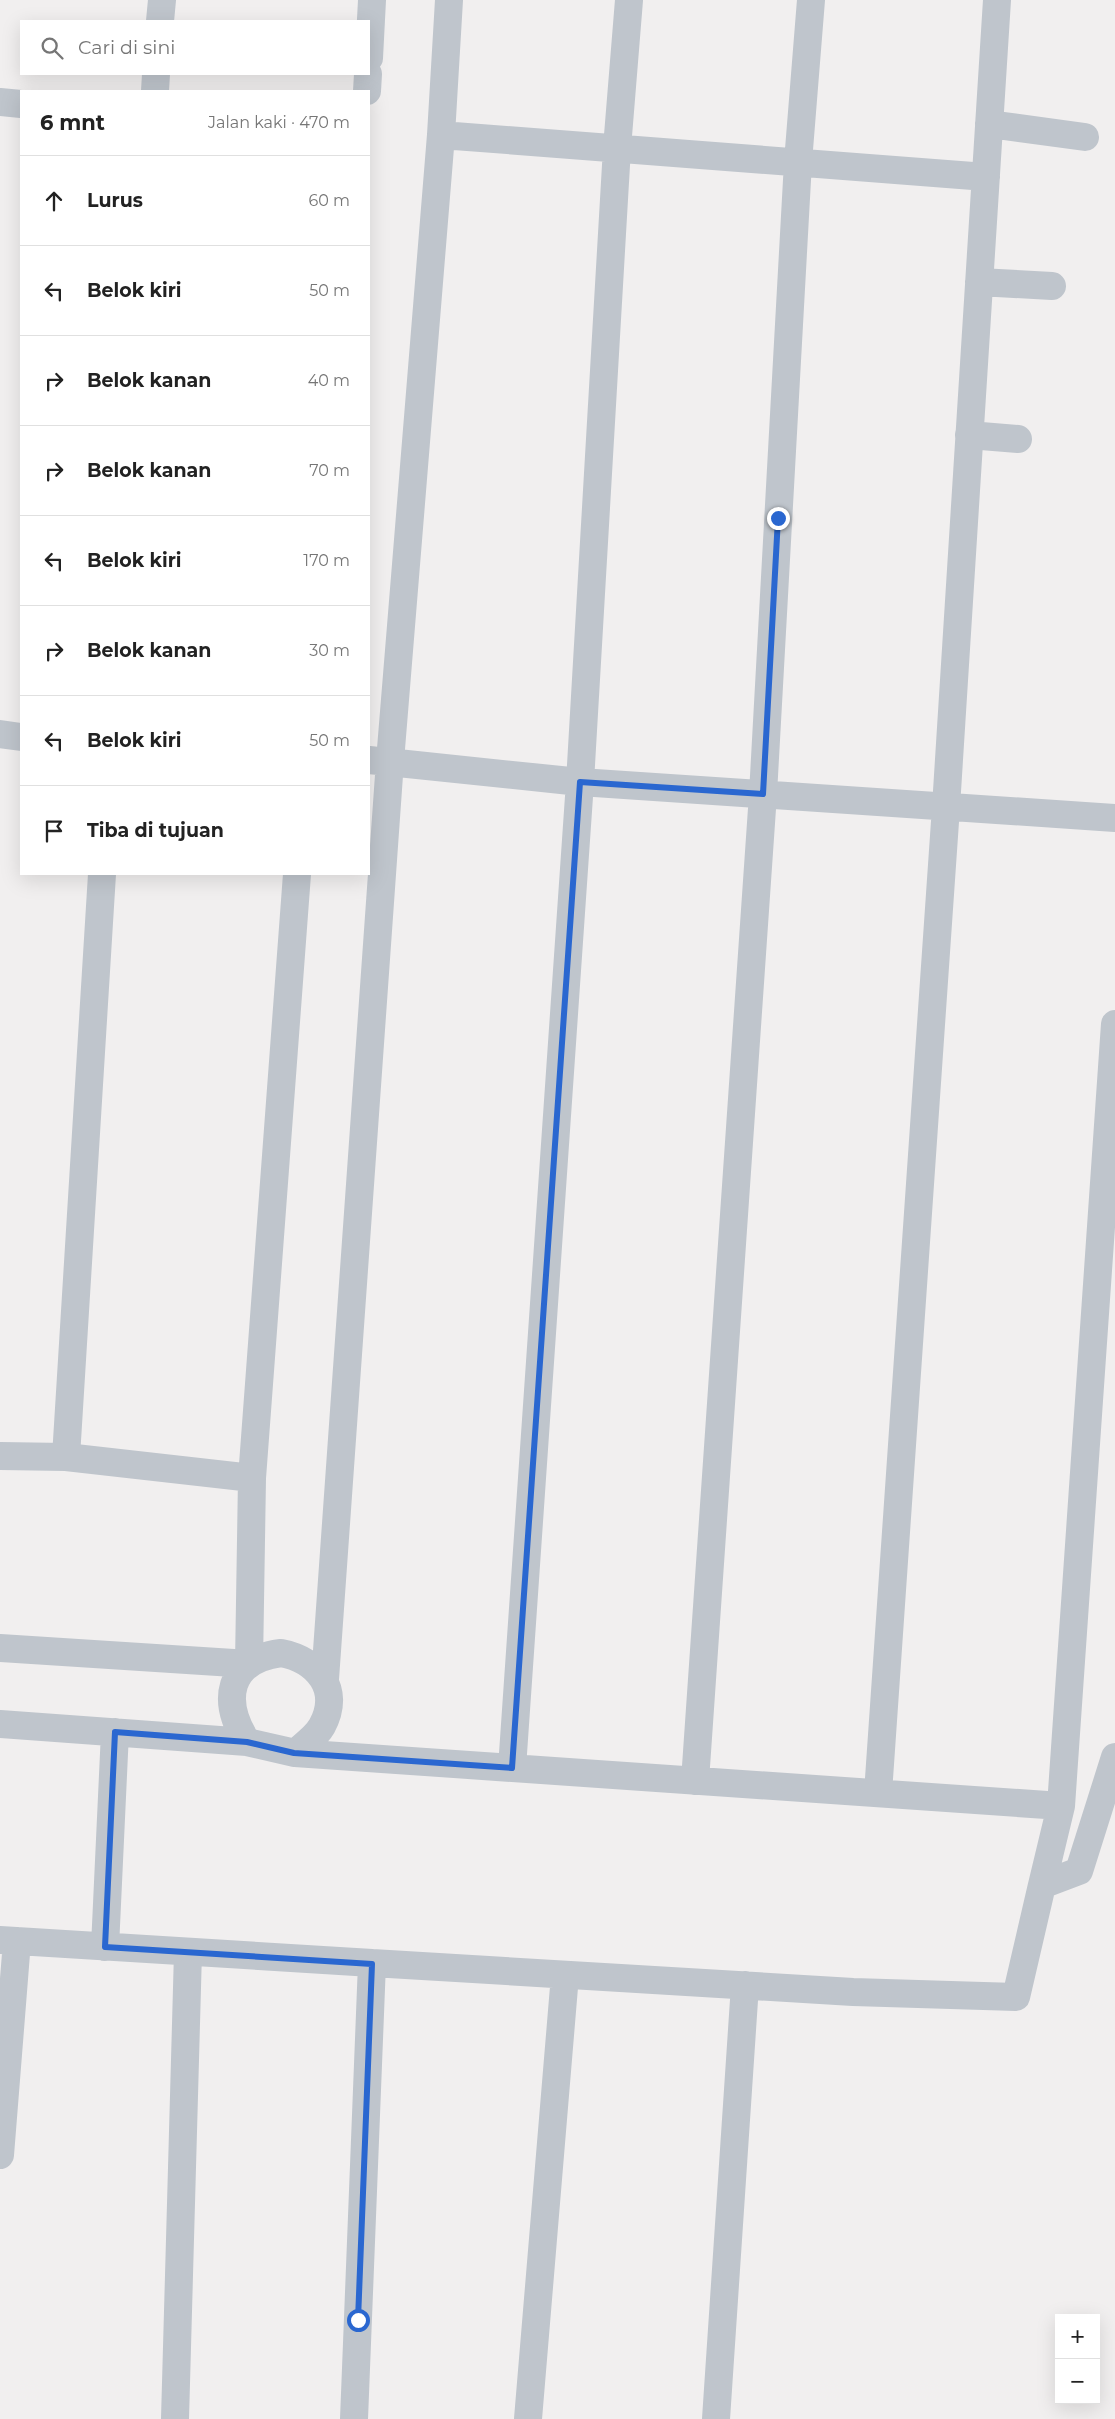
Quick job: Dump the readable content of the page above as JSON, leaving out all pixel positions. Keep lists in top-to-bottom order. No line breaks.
{"page":{"search":"Cari di sini","heading":["6 mnt","Jalan kaki · 470 m"],"list":[["Lurus","60 m"],["Belok kiri","50 m"],["Belok kanan","40 m"],["Belok kanan","70 m"],["Belok kiri","170 m"],["Belok kanan","30 m"],["Belok kiri","50 m"],"Tiba di tujuan"],"map_buttons":["+","−"]}}
